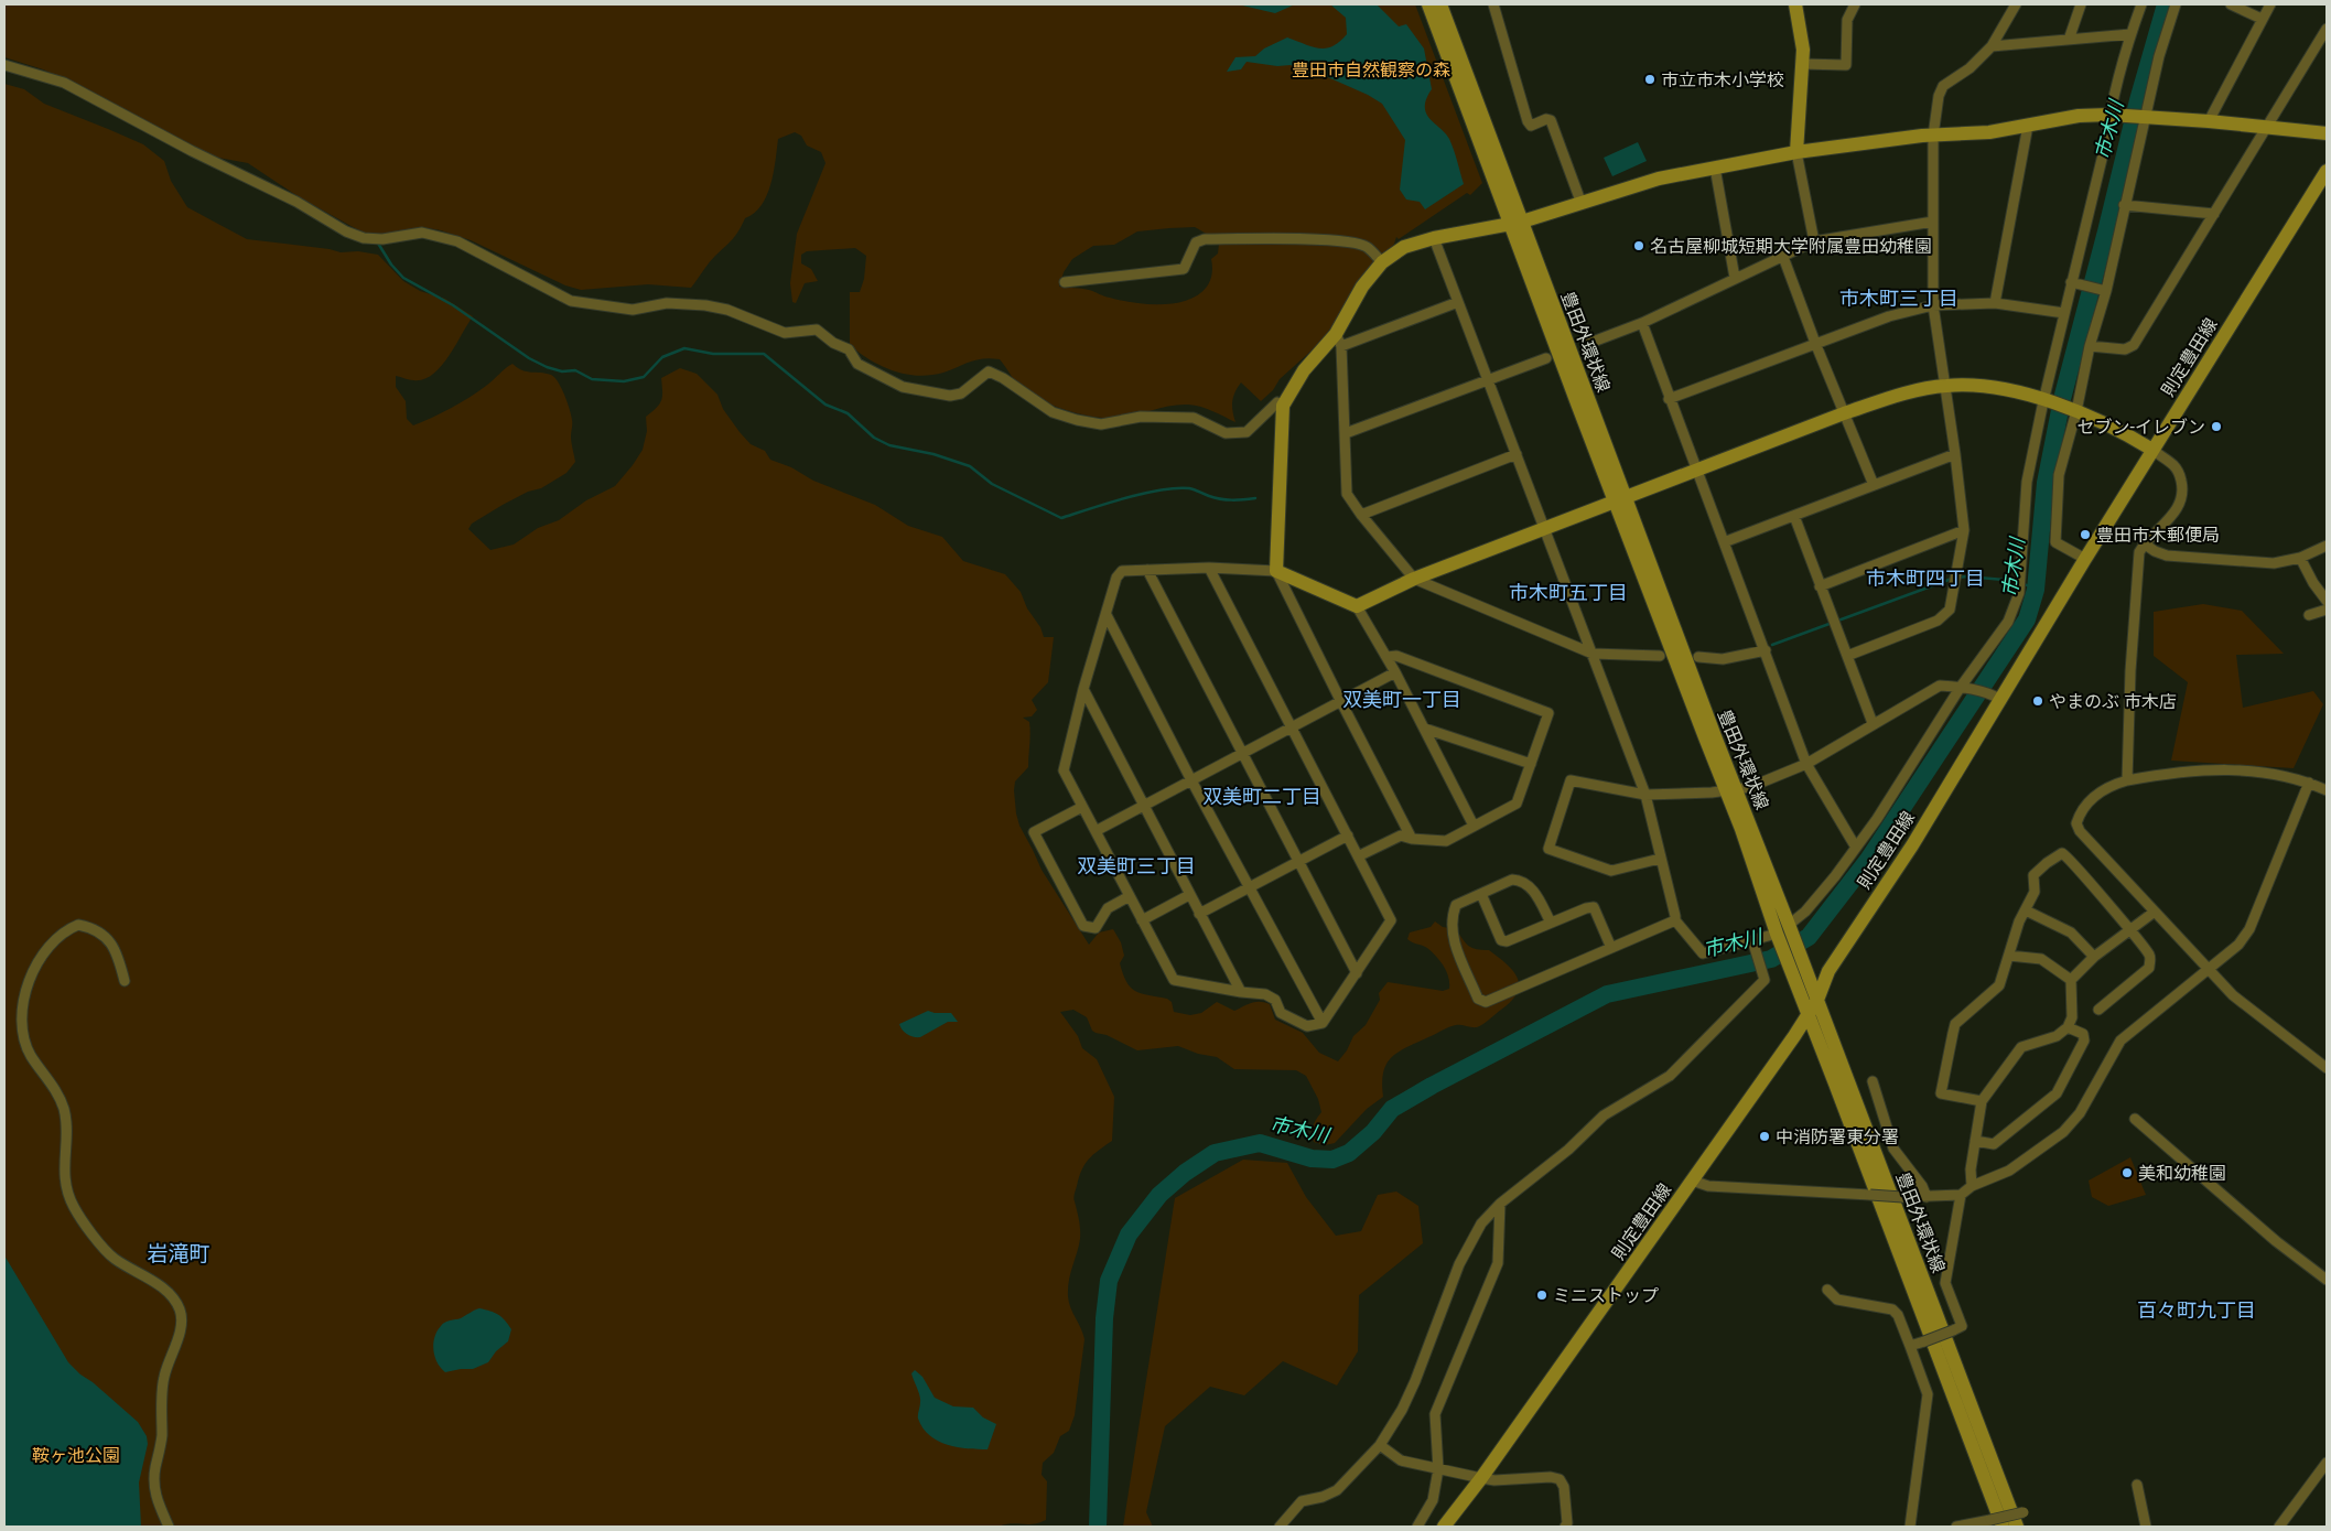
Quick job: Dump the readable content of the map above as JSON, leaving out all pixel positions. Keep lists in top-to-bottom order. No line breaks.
{"streets":{"street":["豊田外環状線","則定豊田線"]},"crossings":[["豊田外環状線","則定豊田線"]],"districts":["市木町三丁目","市木町四丁目","市木町五丁目","双美町一丁目","双美町二丁目","双美町三丁目","岩滝町","百々町九丁目"],"water":["市木川"],"parks":["豊田市自然観察の森","鞍ヶ池公園"],"places":["市立市木小学校","名古屋柳城短期大学附属豊田幼稚園","セブン-イレブン","豊田市木郵便局","やまのぶ 市木店","中消防署東分署","美和幼稚園","ミニストップ"]}
